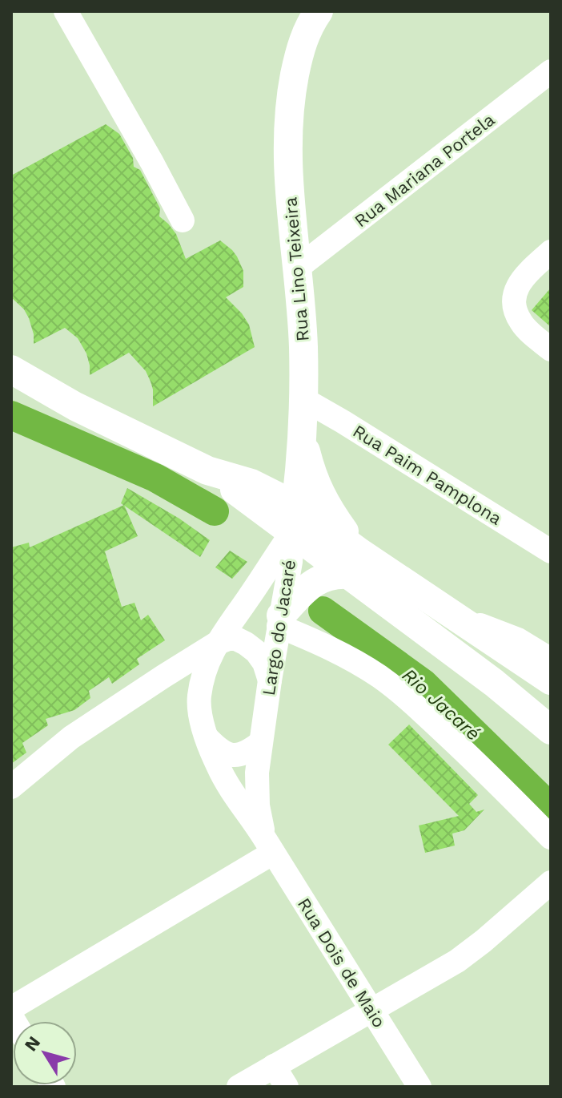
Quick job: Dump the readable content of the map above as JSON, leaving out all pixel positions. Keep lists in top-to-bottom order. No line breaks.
{"streets":{"main road":["Rua Lino Teixeira"],"street":["Rua Mariana Portela","Rua Paim Pamplona","Largo do Jacaré","Rua Dois de Maio"]},"crossings":[["Rua Mariana Portela","Rua Lino Teixeira"],["Rua Lino Teixeira","Rua Paim Pamplona"],["Rua Lino Teixeira","Largo do Jacaré"],["Largo do Jacaré","Rua Dois de Maio"]],"water":["Rio Jacaré"],"north":"top left"}
